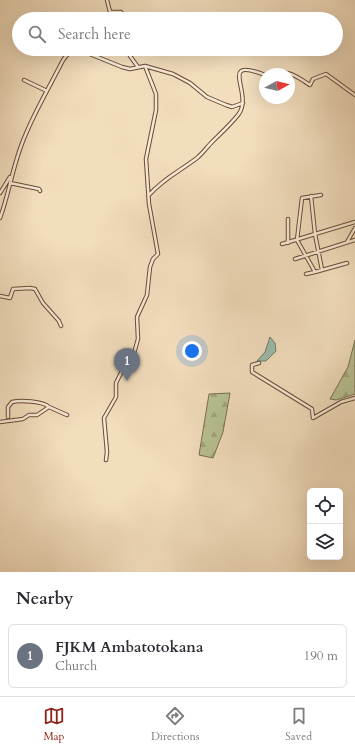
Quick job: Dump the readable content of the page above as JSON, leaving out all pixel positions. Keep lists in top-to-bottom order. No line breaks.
{"north":"right","page":{"search":"Search here","pins":"1","heading":"Nearby","list":[{"mark":"1","name":"FJKM Ambatotokana","note":"Church","value":"190 m"}],"nav":["Map","Directions","Saved"]}}
